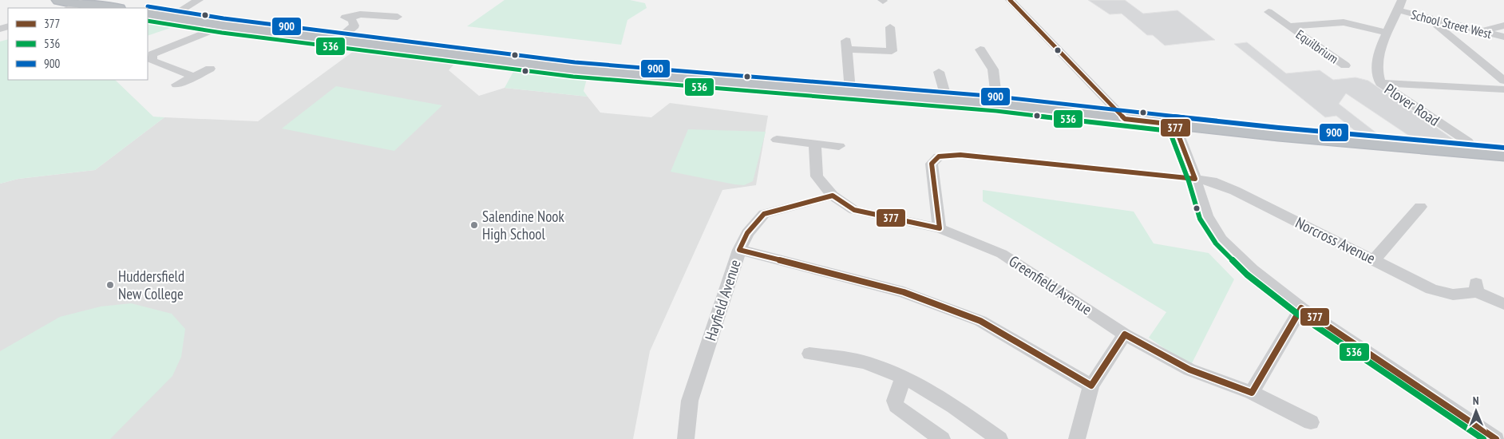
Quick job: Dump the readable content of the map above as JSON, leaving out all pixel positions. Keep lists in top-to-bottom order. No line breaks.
{"streets":{"street":["School Street West","Equilbrium","Plover Road","Norcross Avenue","Greenfield Avenue","Hayfield Avenue"]},"crossings":[["School Street West","Plover Road"],["Equilbrium","Plover Road"],["Norcross Avenue","Greenfield Avenue"],["Greenfield Avenue","Hayfield Avenue"]],"places":["Salendine Nook High School","Huddersfield New College"],"lines":["transit line 377","transit line 900","transit line 536"],"legend":["377","536","900"],"north":"top"}
